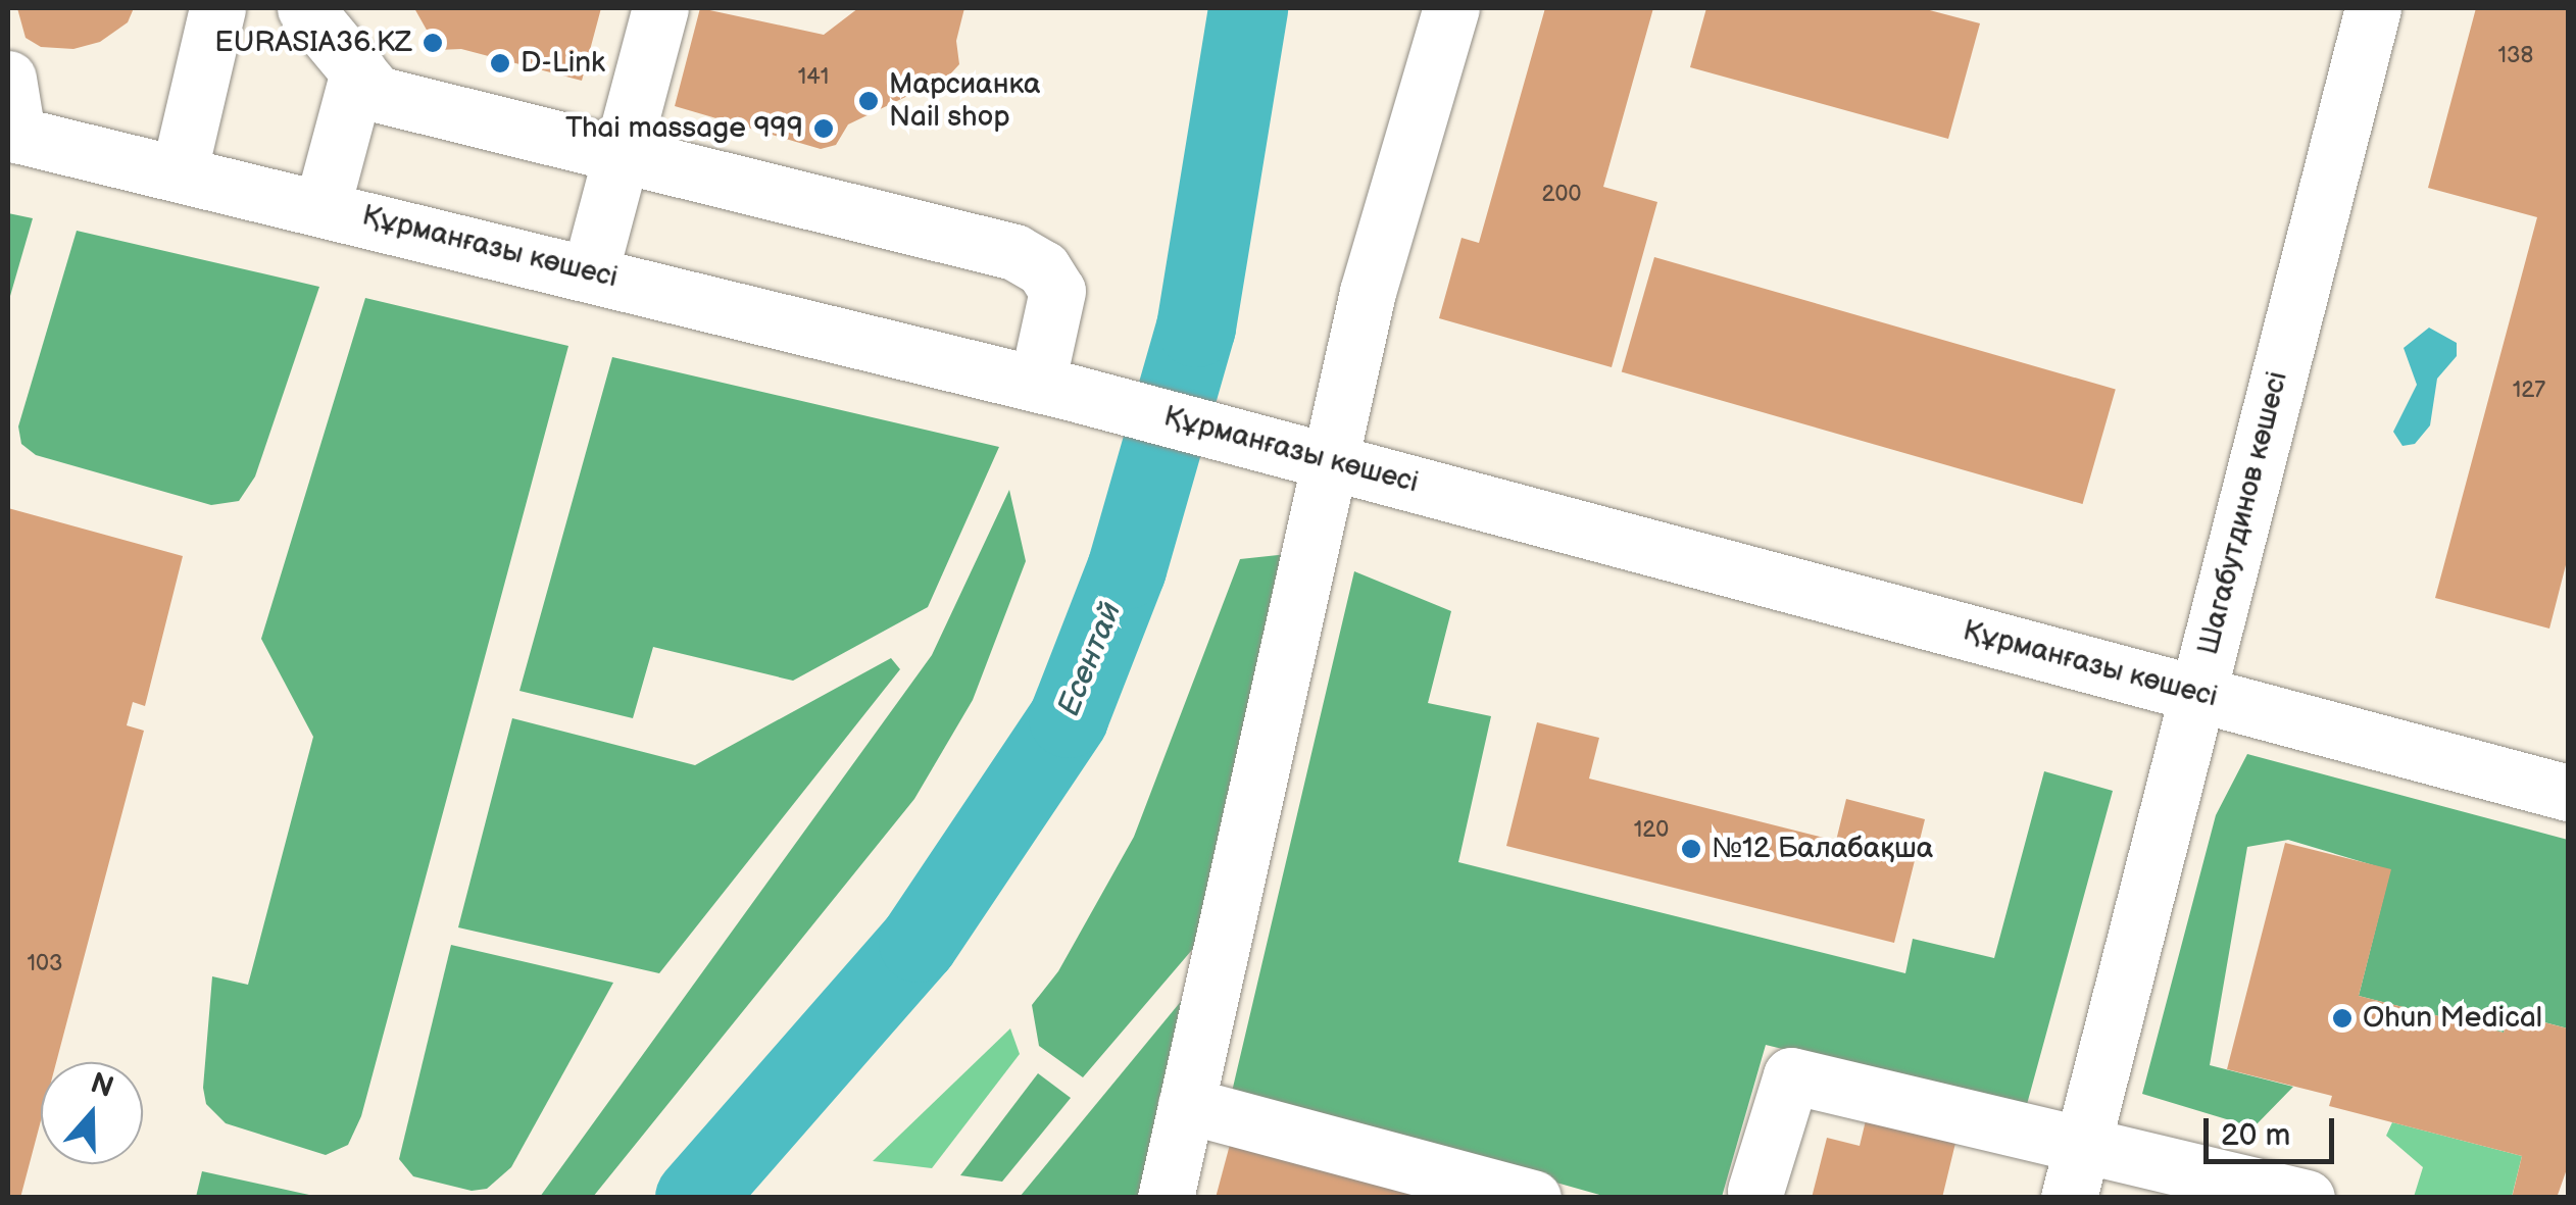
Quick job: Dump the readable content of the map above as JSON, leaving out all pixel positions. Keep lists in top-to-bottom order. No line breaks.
{"streets":{"street":["Құрманғазы көшесі","Шагабутдинов көшесі"]},"crossings":[["Құрманғазы көшесі","Шагабутдинов көшесі"]],"water":["Есентай"],"places":["EURASIA36.KZ","D-Link","Марсианка Nail shop","Thai massage 999","№12 Балабақша","Ohun Medical"],"house_numbers":["138","141","200","127","120","103"],"scale_bar":"20 m","north":"top"}
